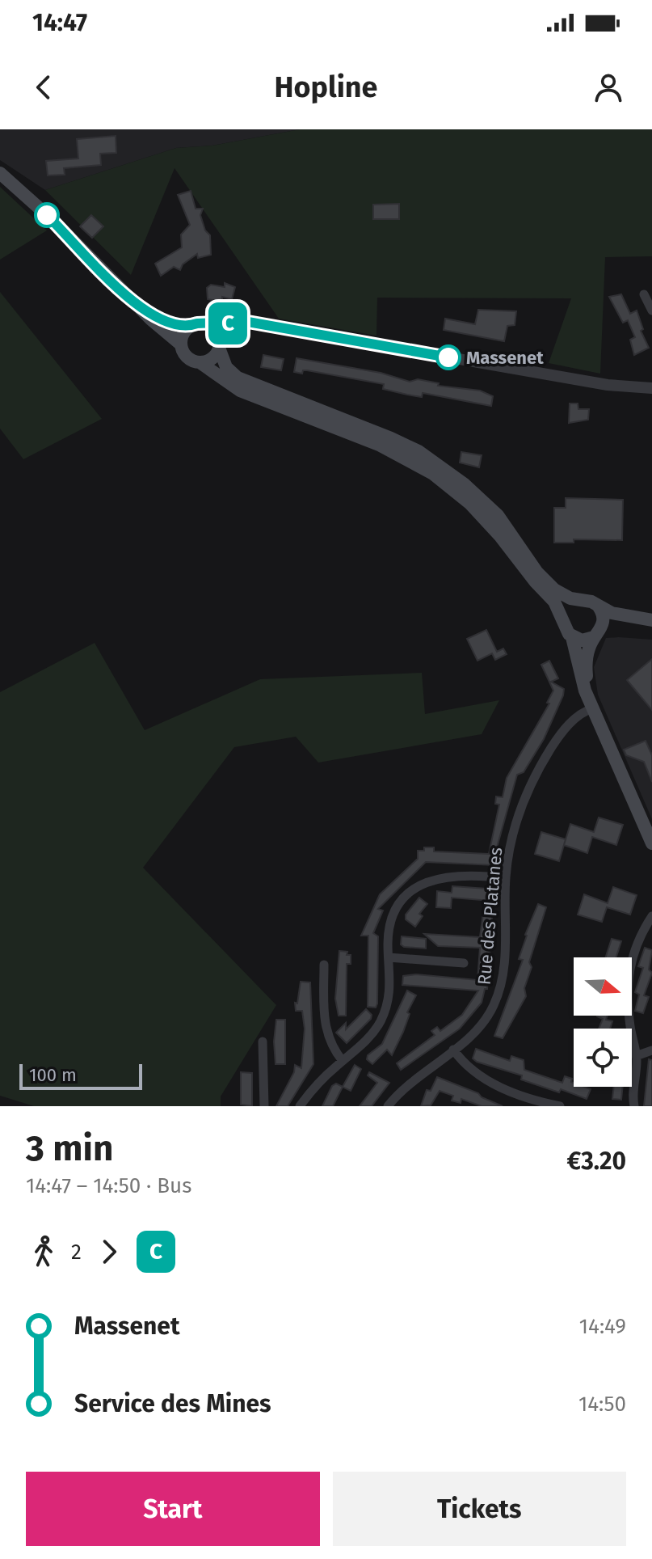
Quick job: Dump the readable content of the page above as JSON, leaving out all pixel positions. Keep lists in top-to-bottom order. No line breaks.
{"streets":{"street":["Rue des Platanes"]},"places":["Massenet"],"lines":["bus line C"],"scale_bar":"100 m","north":"right","page":{"status":"14:47","header":"Hopline","on_map":"C","scale":"100 m","heading":["3 min","14:47 – 14:50 · Bus","€3.20"],"legs":["2","C"],"list":[{"name":"Massenet","value":"14:49"},{"name":"Service des Mines","value":"14:50"}],"buttons":["Start","Tickets"]}}
